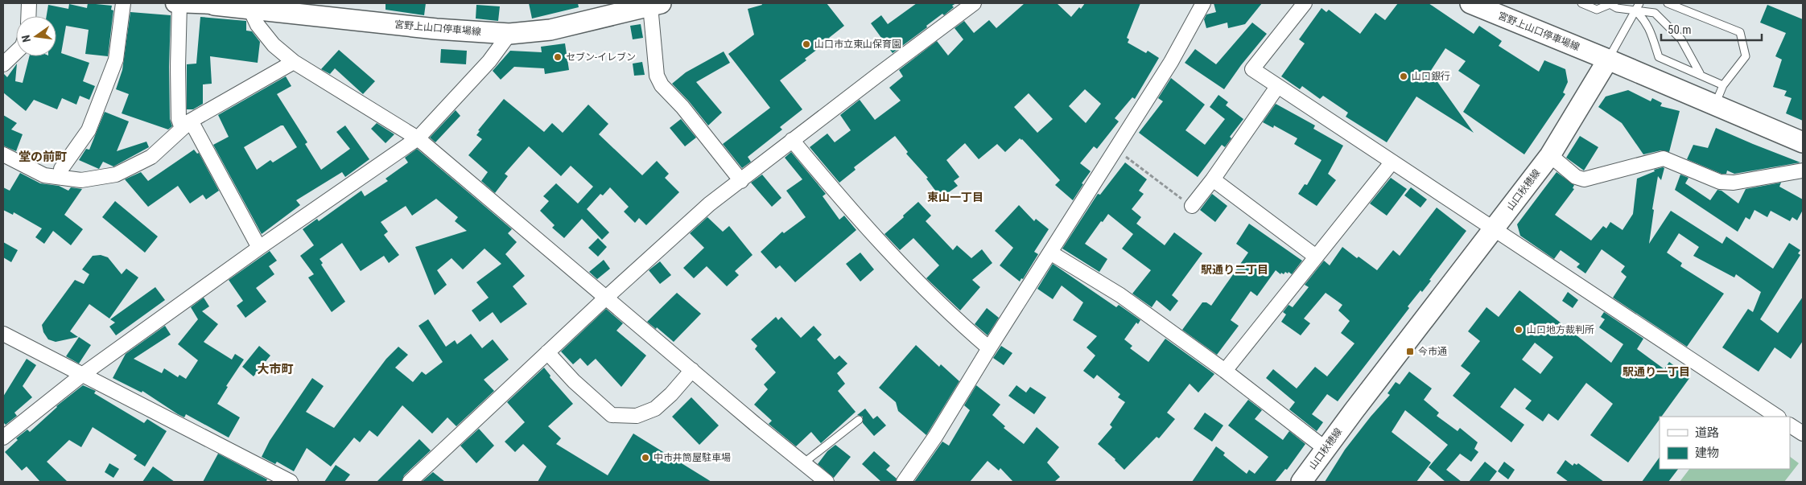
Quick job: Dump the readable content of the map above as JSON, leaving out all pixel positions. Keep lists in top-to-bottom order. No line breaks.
{"streets":{"main road":["宮野上山口停車場線","山口秋穂線"]},"crossings":[["宮野上山口停車場線","山口秋穂線"]],"districts":["堂の前町","東山一丁目","駅通り二丁目","大市町","駅通り一丁目"],"places":{"other":["山口市立東山保育園","セブン-イレブン","山口銀行","山口地方裁判所","中市井筒屋駐車場"],"transit":["今市通"]},"legend":["道路","建物"],"scale_bar":"50 m","north":"left"}
